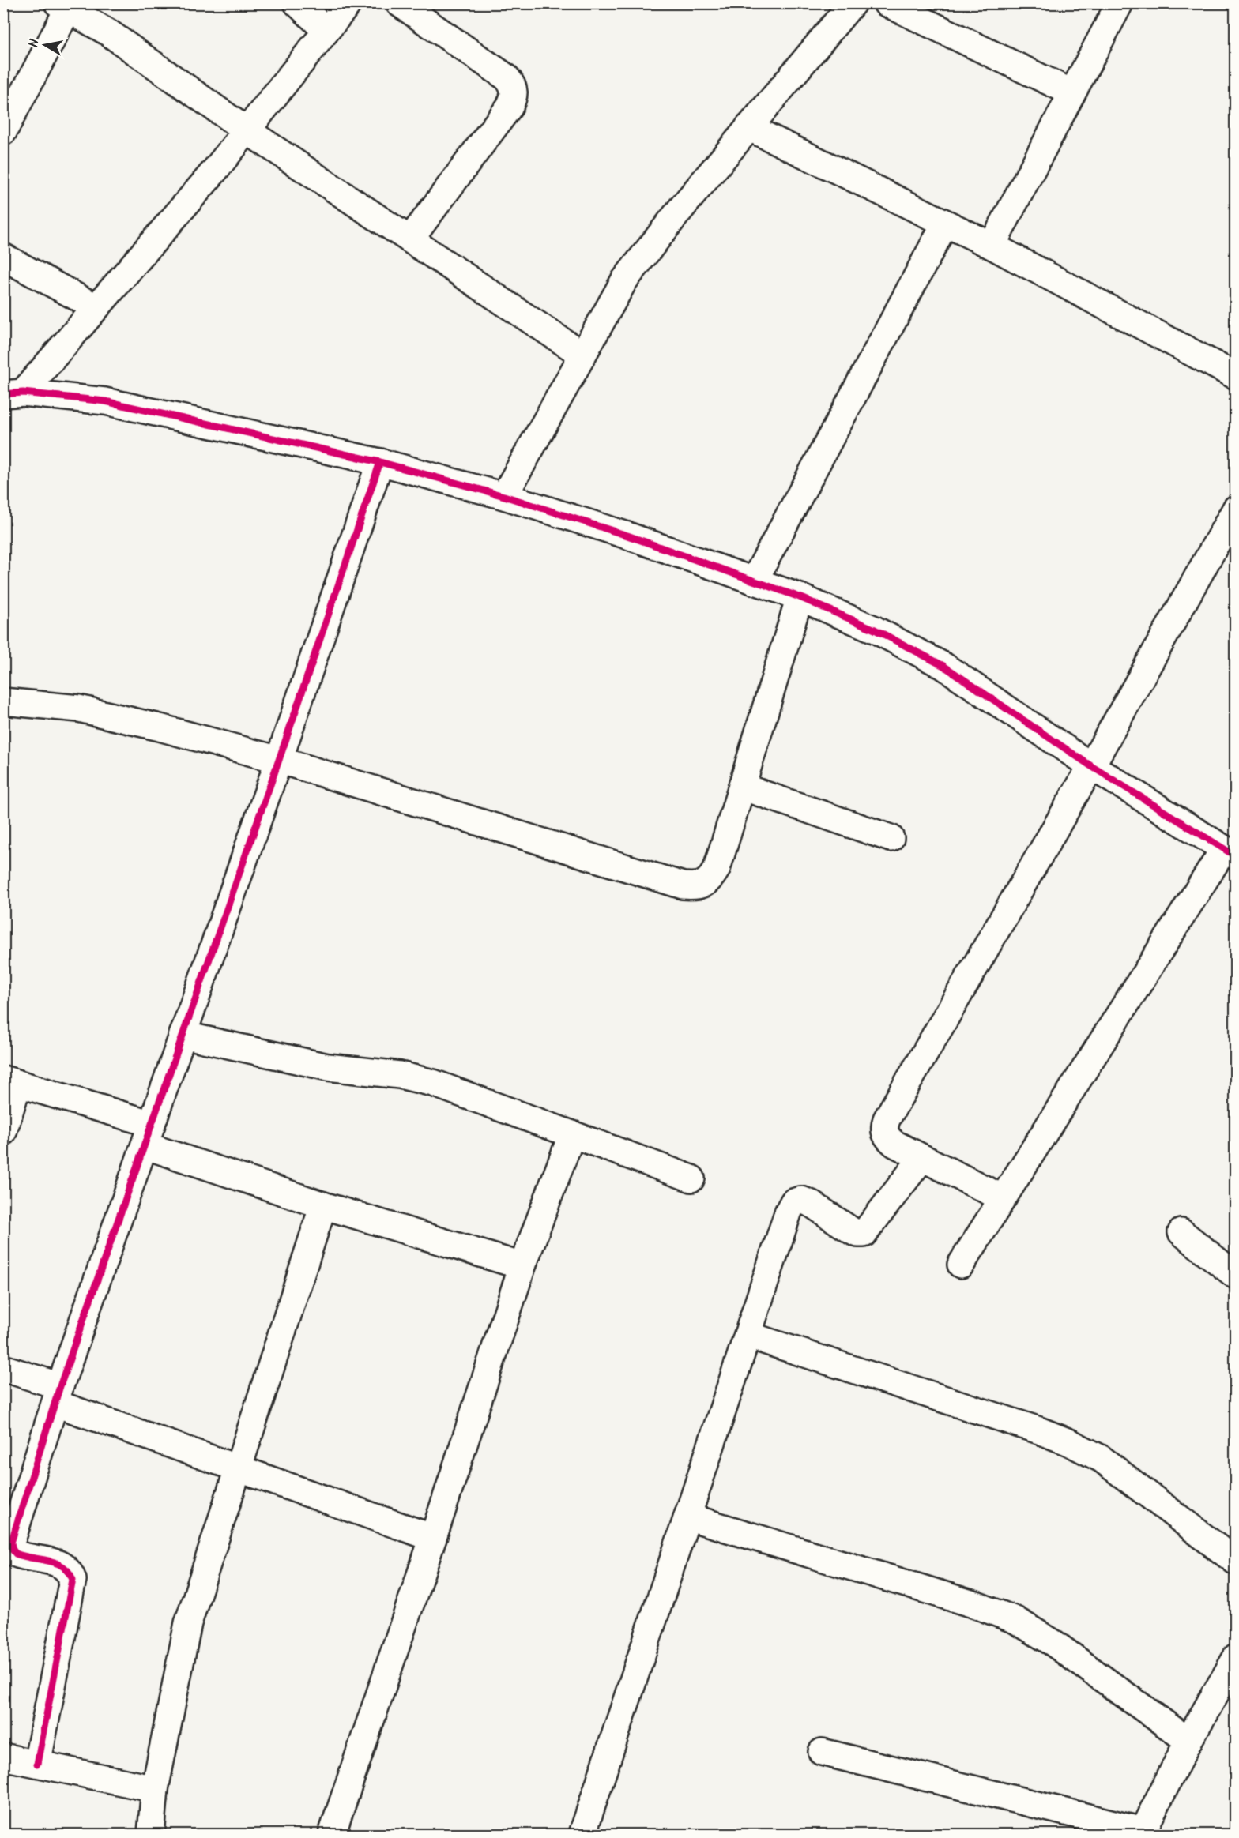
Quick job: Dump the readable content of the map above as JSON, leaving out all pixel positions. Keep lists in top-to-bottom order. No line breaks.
{"north":"left"}
